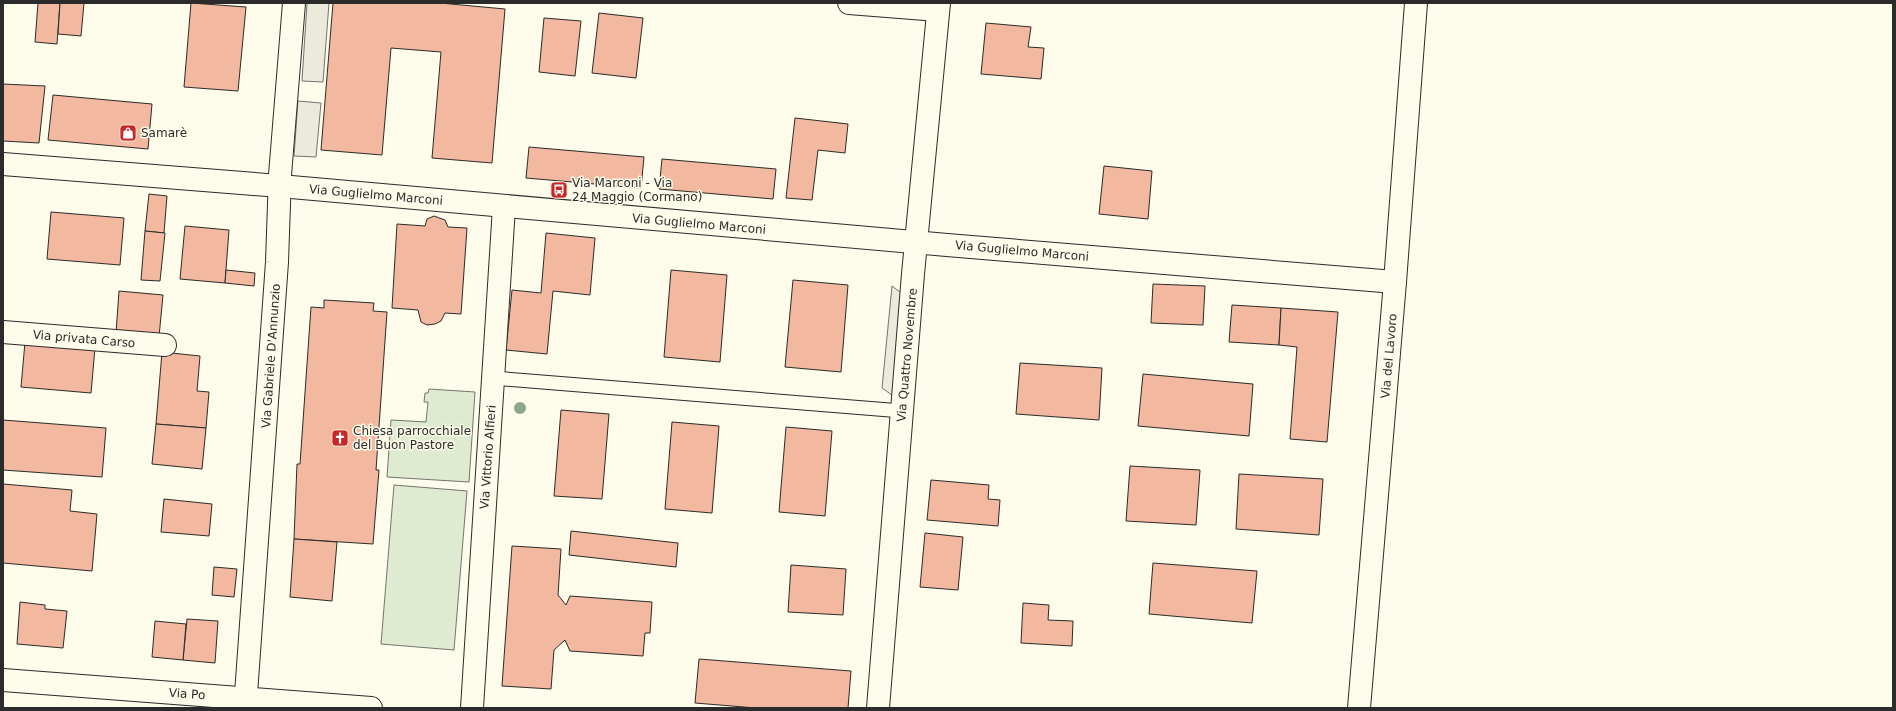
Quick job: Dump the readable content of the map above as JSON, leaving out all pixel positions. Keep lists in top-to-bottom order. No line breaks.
{"streets":{"street":["Via Guglielmo Marconi","Via privata Carso","Via Quattro Novembre","Via Gabriele D'Annunzio","Via del Lavoro","Via Vittorio Alfieri","Via Po"]},"crossings":[["Via Guglielmo Marconi","Via Quattro Novembre"],["Via Guglielmo Marconi","Via Gabriele D'Annunzio"],["Via Guglielmo Marconi","Via del Lavoro"],["Via Guglielmo Marconi","Via Vittorio Alfieri"],["Via Gabriele D'Annunzio","Via Po"]],"places":{"shop":["Samarè"],"bus stop":["Via Marconi - Via 24 Maggio (Cormano)"],"church":["Chiesa parrocchiale del Buon Pastore"]}}
